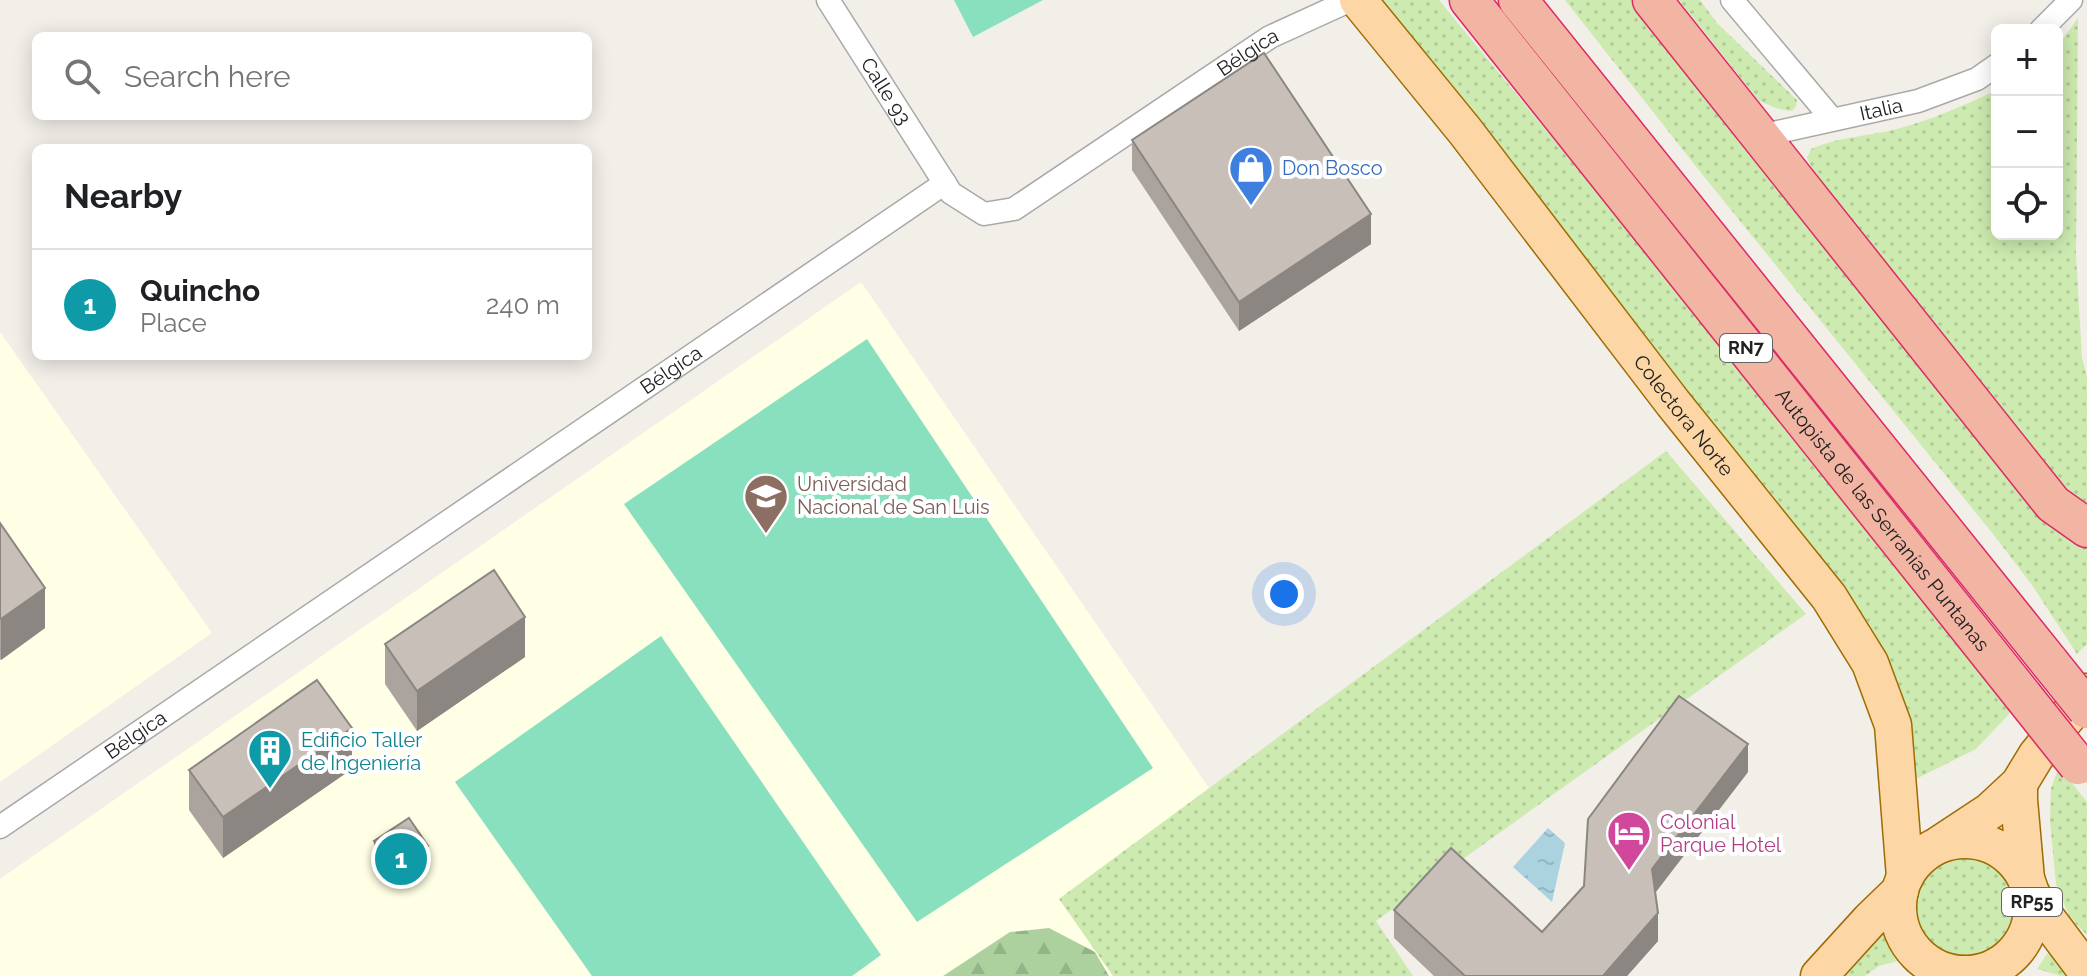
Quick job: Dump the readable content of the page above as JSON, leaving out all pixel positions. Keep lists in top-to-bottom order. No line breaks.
{"streets":{"highway":["RN7","Autopista de las Serranías Puntanas"],"main road":["Colectora Norte","RP55"],"street":["Bélgica","Calle 93","Italia"]},"crossings":[["Bélgica","Calle 93"],["Colectora Norte","RP55"]],"places":{"shop":["Don Bosco"],"school or university":["Universidad Nacional de San Luis"],"building":["Edificio Taller de Ingeniería"],"hotel":["Colonial Parque Hotel"]},"page":{"map_buttons":["+","−"],"search":"Search here","heading":"Nearby","list":[{"mark":"1","name":"Quincho","note":"Place","value":"240 m"}],"pins":"1"}}
